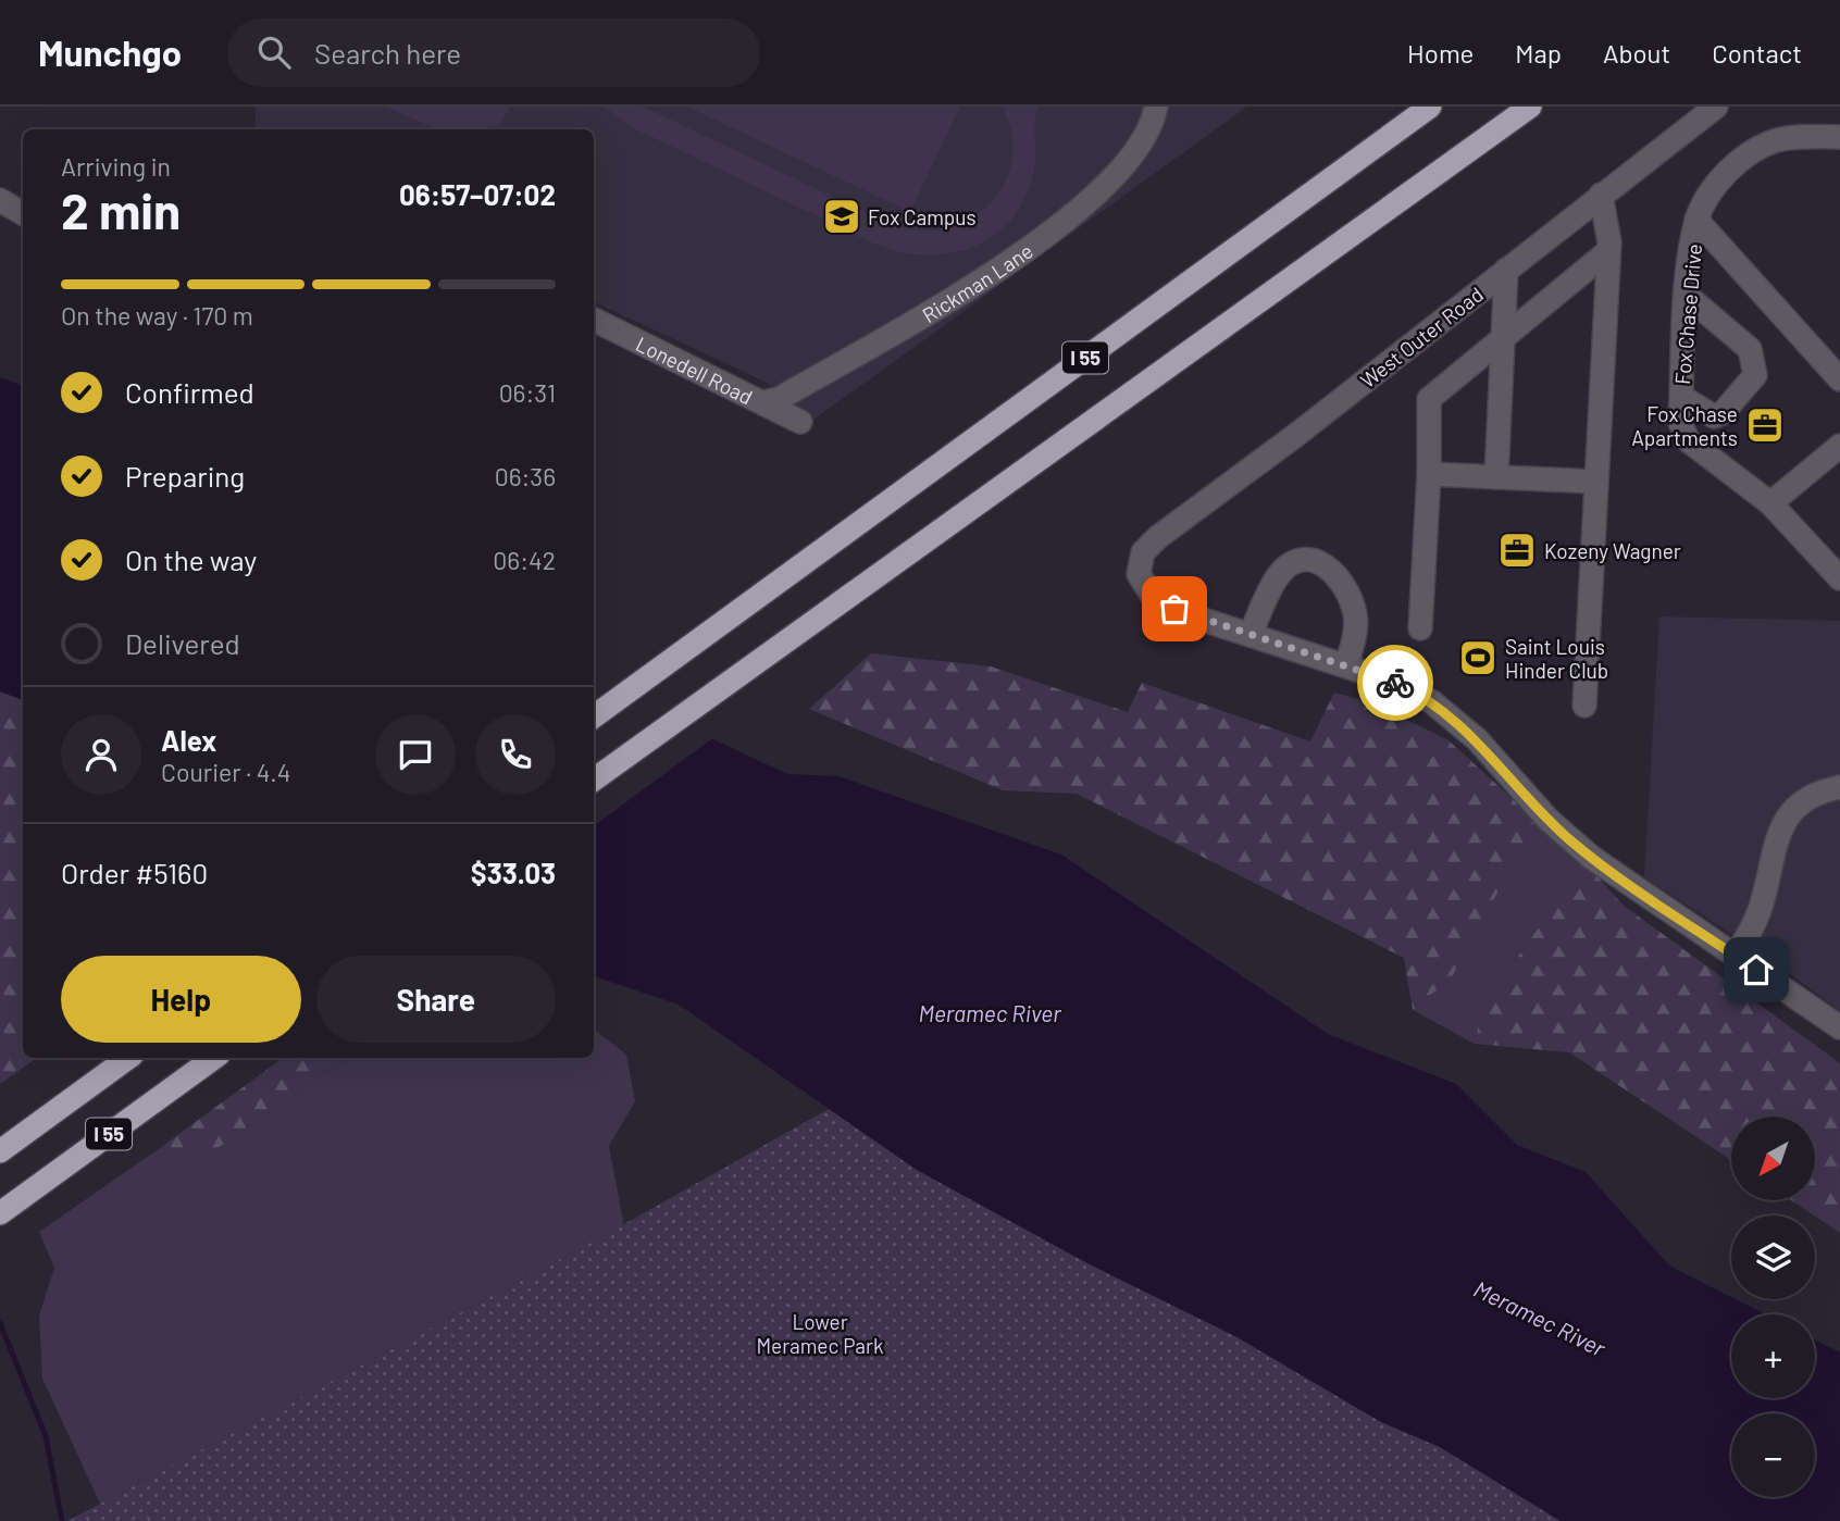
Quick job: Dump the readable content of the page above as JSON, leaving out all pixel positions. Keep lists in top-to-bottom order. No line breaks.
{"streets":{"highway":["I 55"],"street":["Rickman Lane","Fox Chase Drive","West Outer Road","Lonedell Road"]},"crossings":[["Rickman Lane","Lonedell Road"]],"water":["Meramec River"],"parks":["Lower Meramec Park"],"places":{"school or university":["Fox Campus"],"office":["Fox Chase Apartments","Kozeny Wagner"],"sports":["Saint Louis Hinder Club"]},"north":"bottom left","page":{"header":"Munchgo","search":"Search here","nav":["Home","Map","About","Contact"],"heading":["2 min","Arriving in","06:57–07:02"],"panel":["Alex","Courier · 4.4","Order #5160","$33.03"],"bar":"On the way · 170 m","list":[["Confirmed","06:31"],["Preparing","06:36"],["On the way","06:42"],"Delivered"],"buttons":["Help","Share"],"map_buttons":["+","−"]}}
